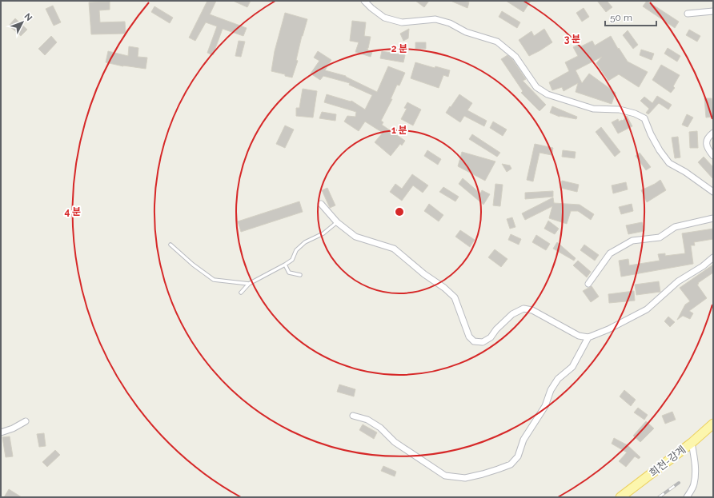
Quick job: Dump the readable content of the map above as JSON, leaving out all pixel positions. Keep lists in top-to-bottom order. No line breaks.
{"streets":{"main road":["희천-강계"]},"scale_bar":"50 m","north":"top right","rings":["3 분","2 분","1 분","4 분"]}
